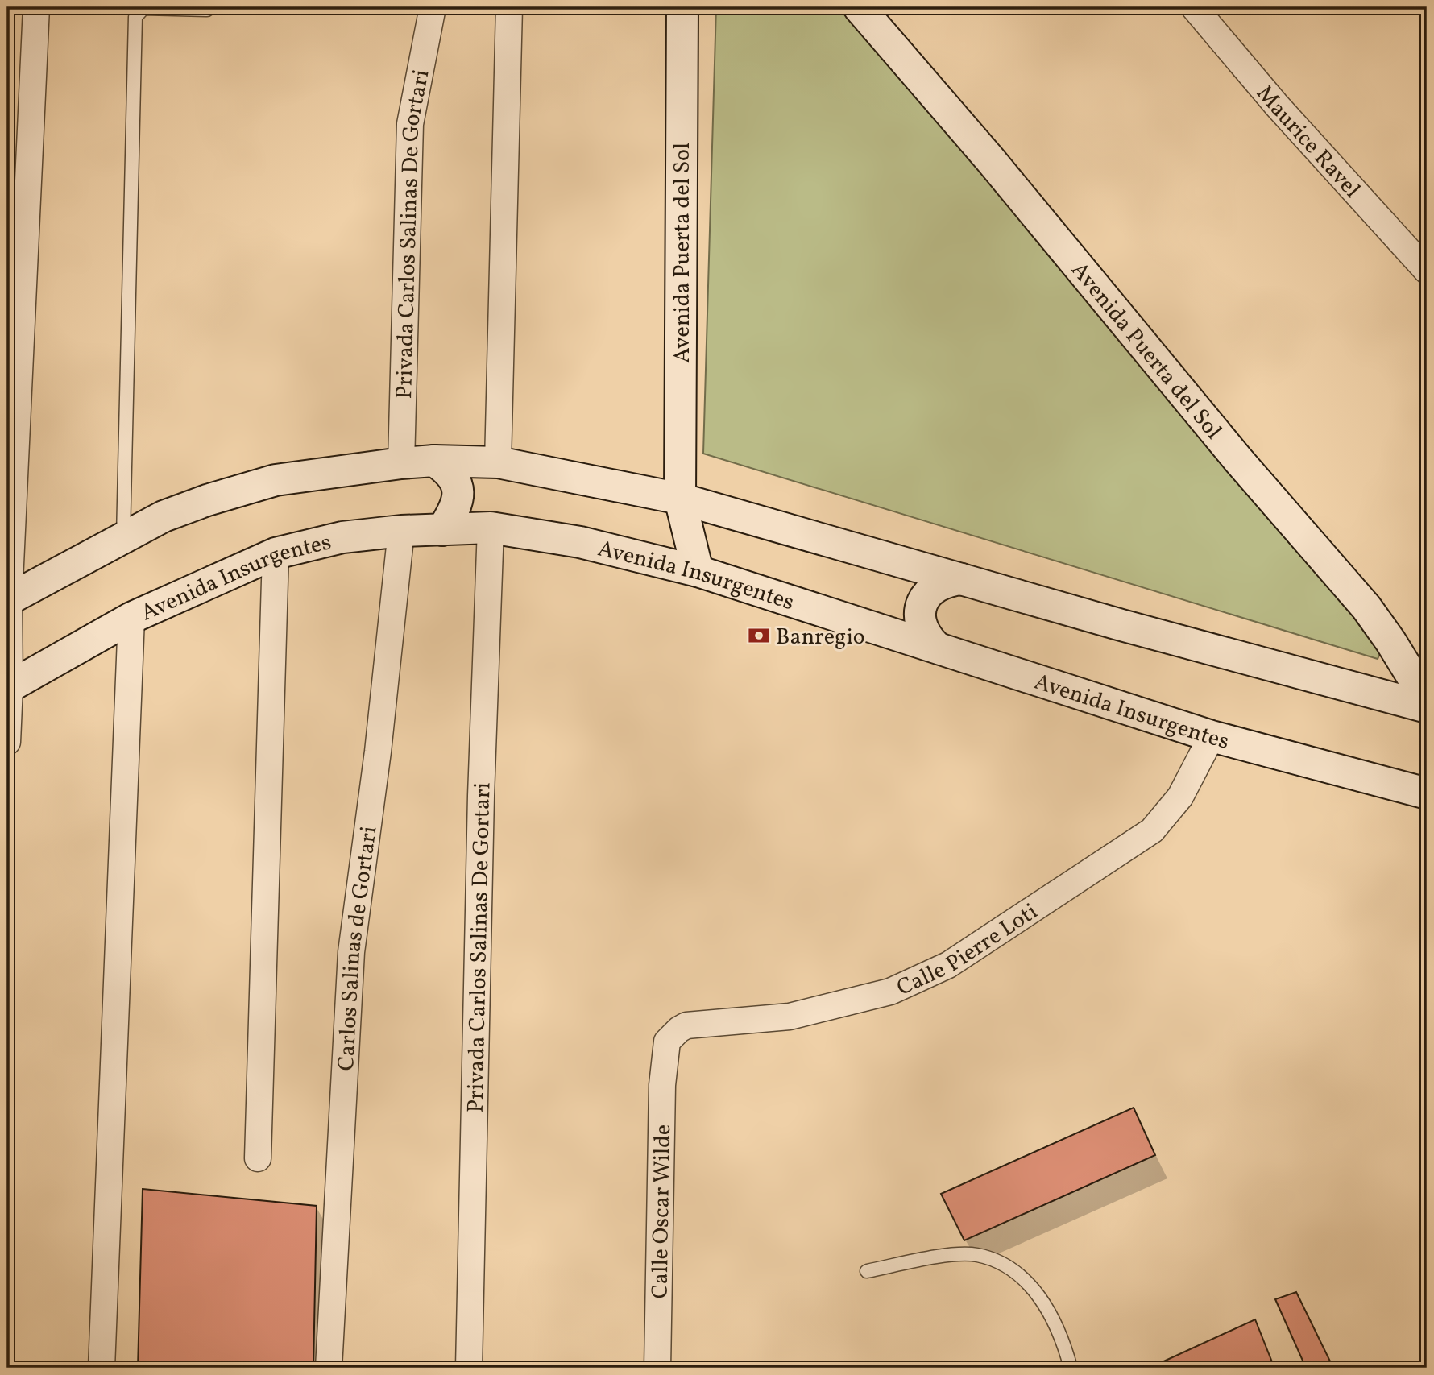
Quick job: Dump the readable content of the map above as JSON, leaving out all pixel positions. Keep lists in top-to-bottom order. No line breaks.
{"streets":{"main road":["Avenida Puerta del Sol","Avenida Insurgentes"],"street":["Maurice Ravel","Privada Carlos Salinas De Gortari","Calle Pierre Loti","Carlos Salinas de Gortari","Calle Oscar Wilde"]},"crossings":[["Privada Carlos Salinas De Gortari","Avenida Insurgentes"],["Avenida Puerta del Sol","Avenida Insurgentes"],["Avenida Insurgentes","Calle Pierre Loti"],["Avenida Insurgentes","Carlos Salinas de Gortari"],["Calle Pierre Loti","Calle Oscar Wilde"]],"places":{"bank":["Banregio"]}}
